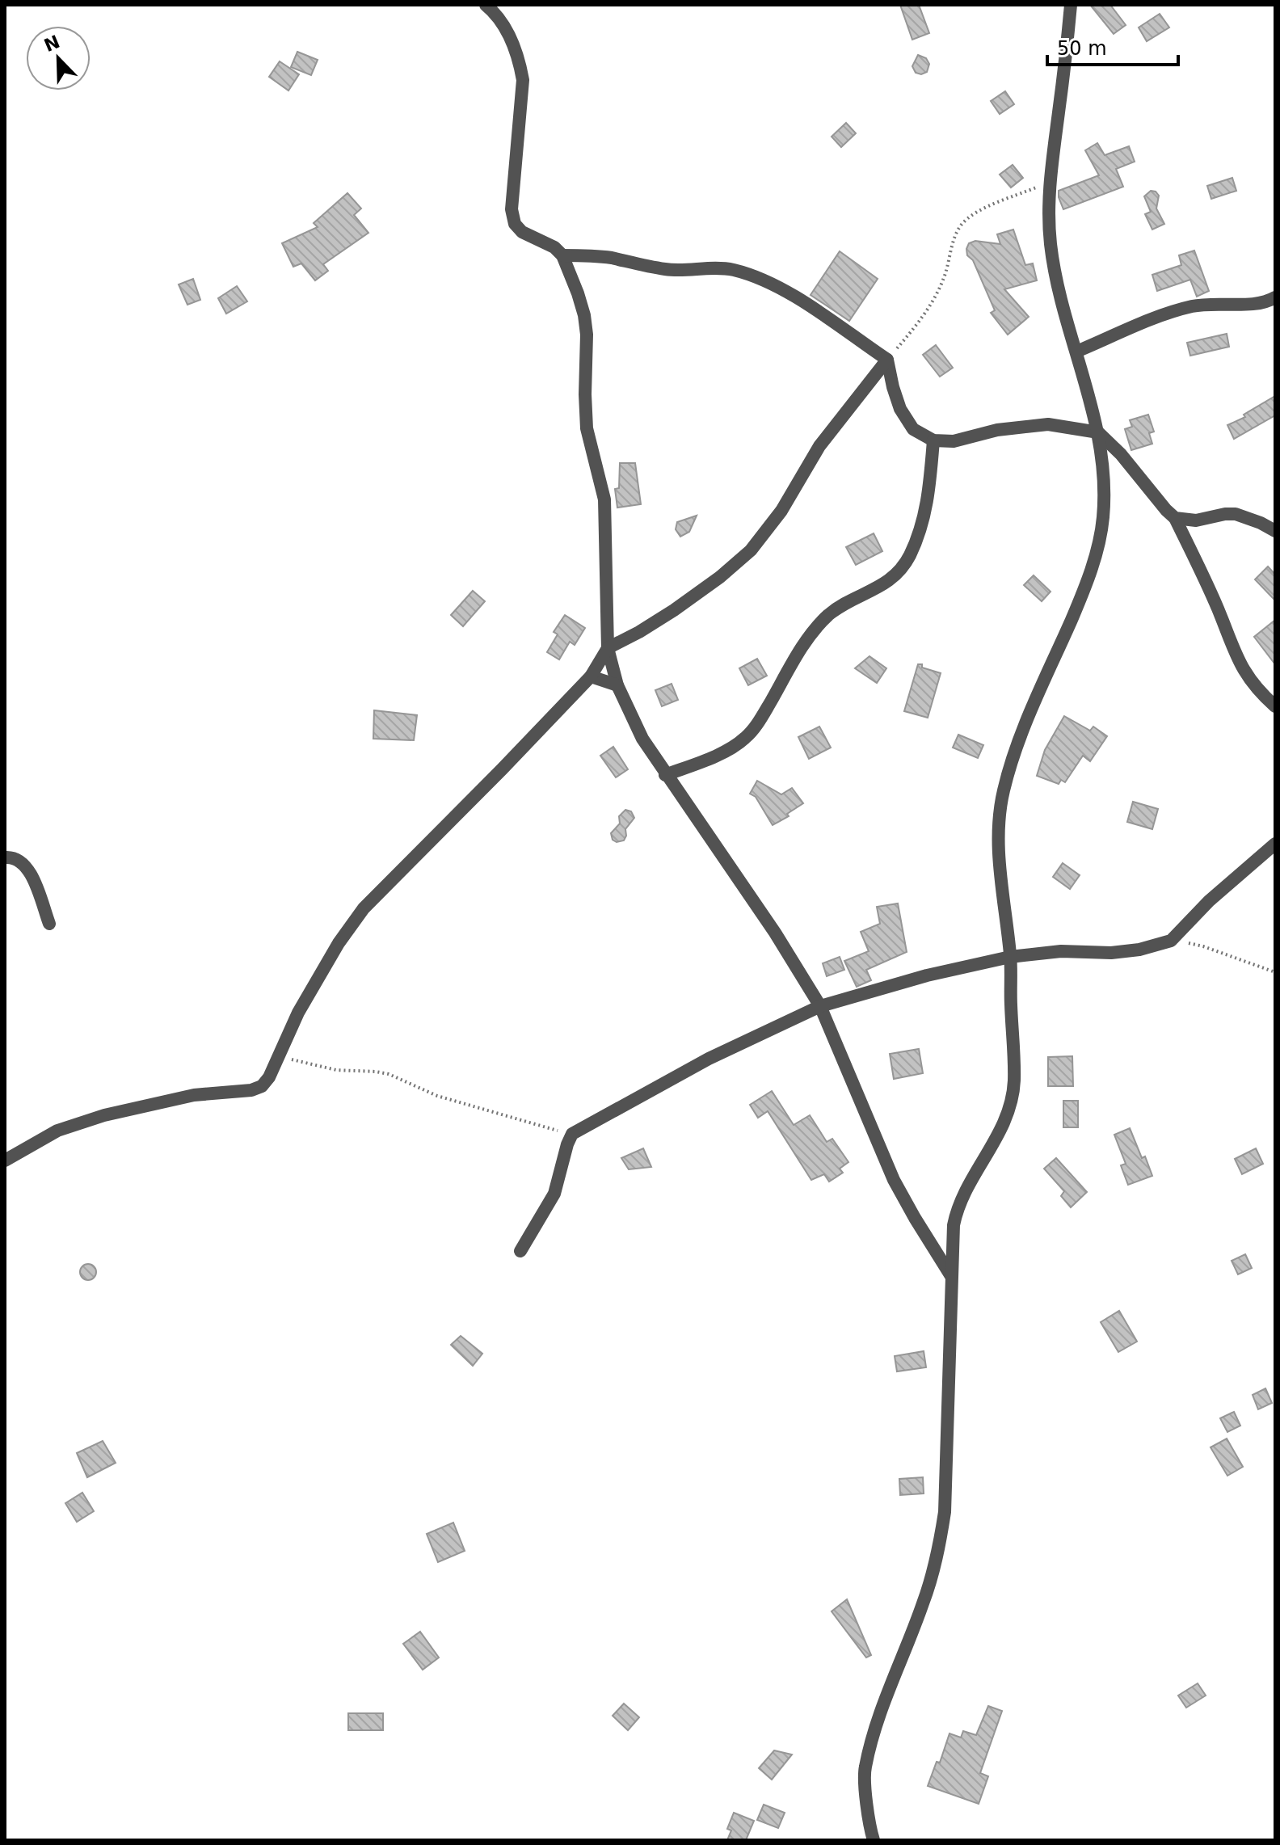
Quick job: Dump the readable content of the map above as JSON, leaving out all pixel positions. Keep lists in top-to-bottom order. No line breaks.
{"scale_bar":"50 m","north":"top left"}
